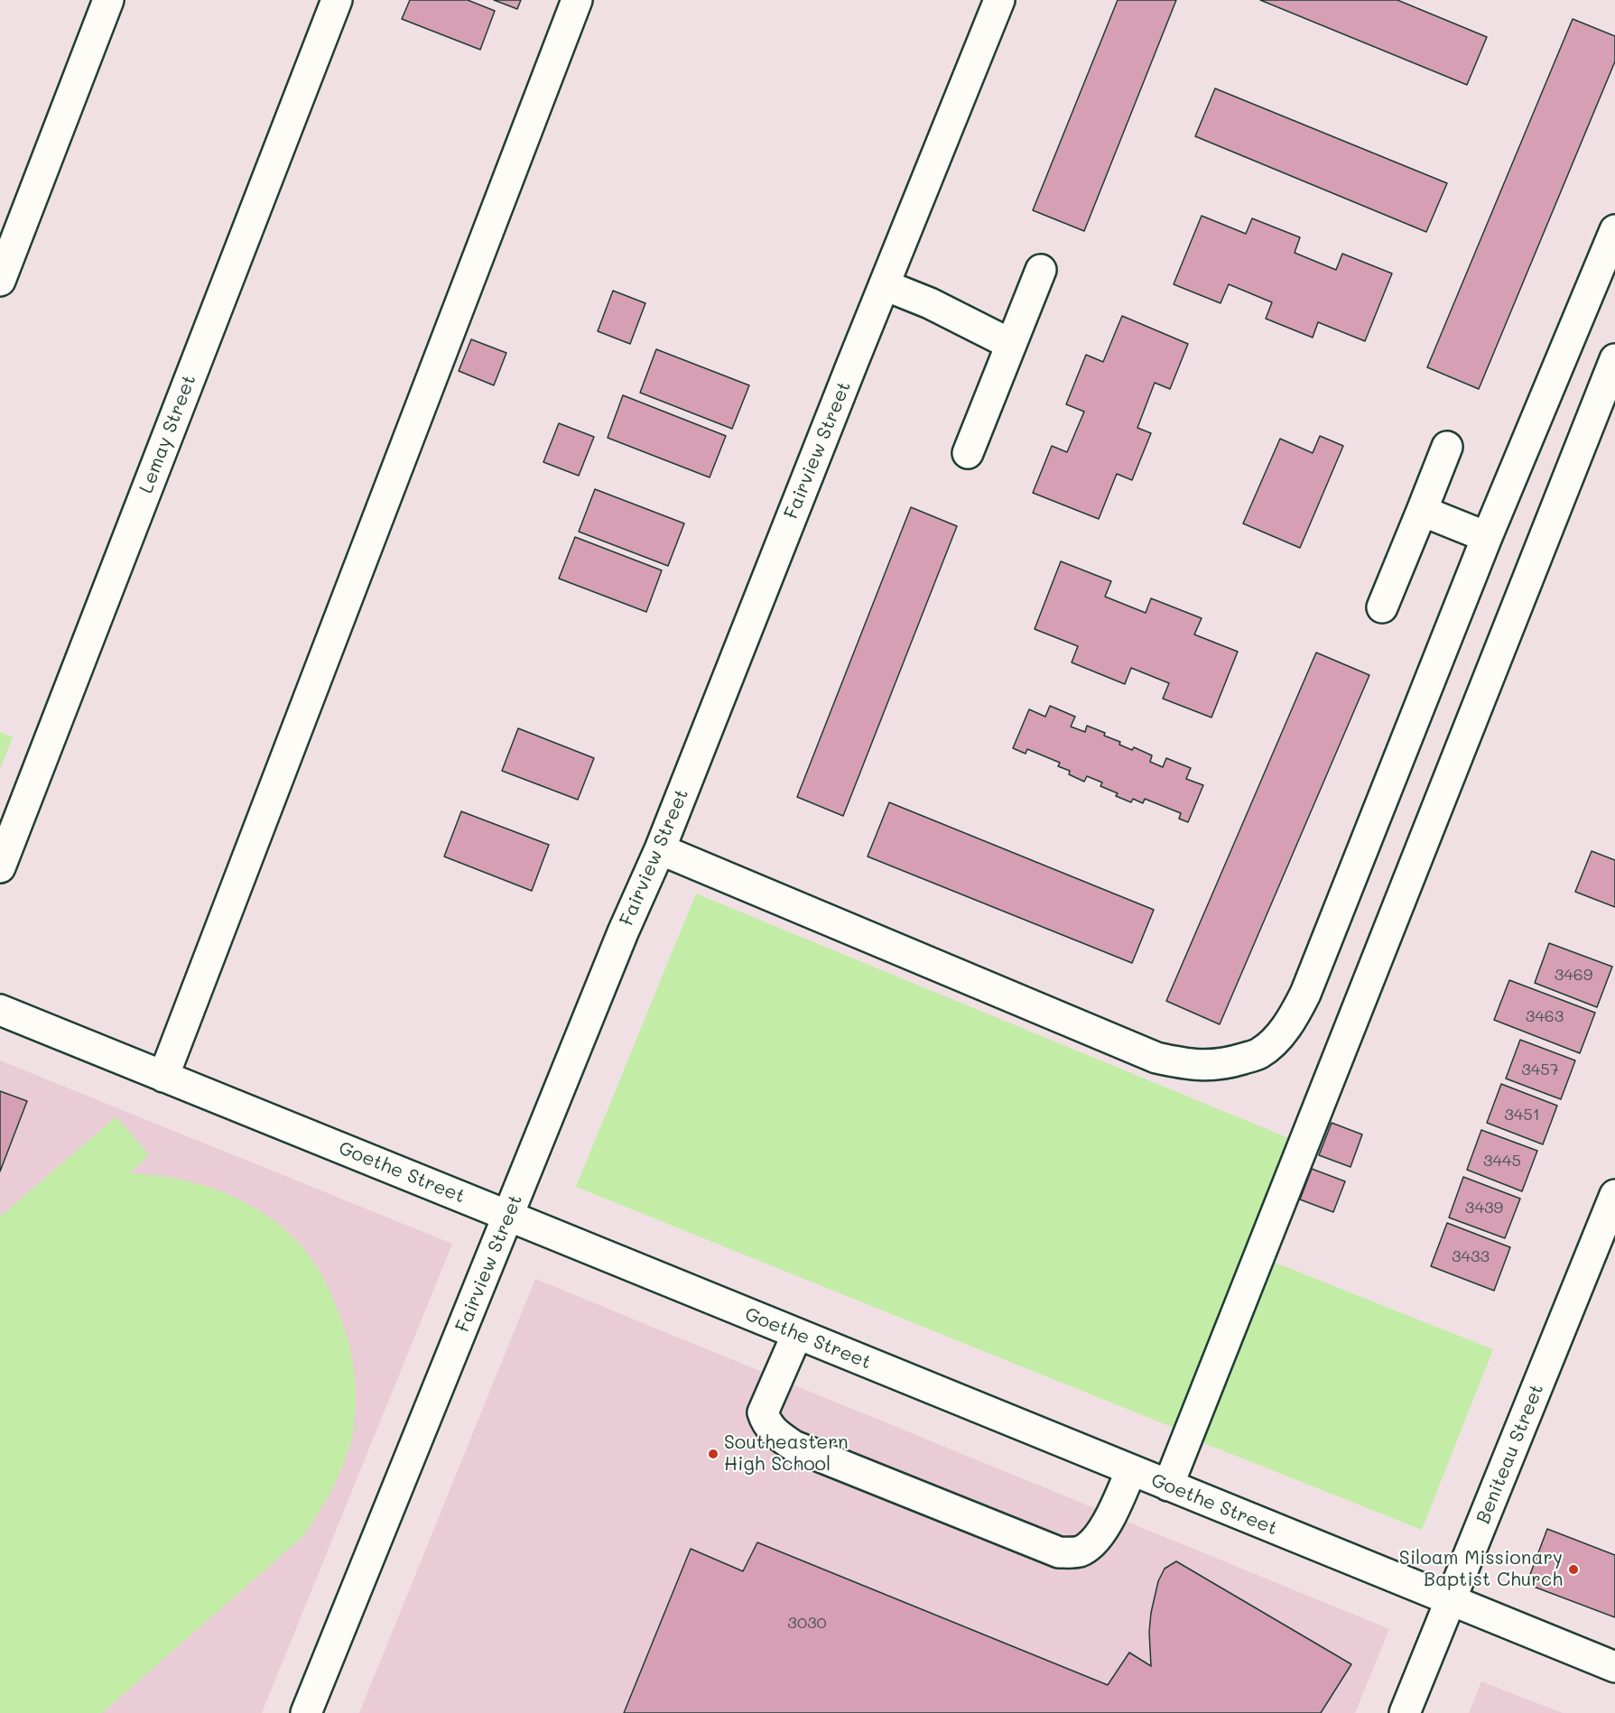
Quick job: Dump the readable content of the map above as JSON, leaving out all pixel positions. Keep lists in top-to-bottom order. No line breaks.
{"streets":{"street":["Lemay Street","Fairview Street","Goethe Street","Beniteau Street"]},"crossings":[["Fairview Street","Goethe Street"],["Goethe Street","Beniteau Street"]],"places":["Southeastern High School","Siloam Missionary Baptist Church"],"house_numbers":["3469","3463","3457","3451","3445","3439","3433","3030"]}
